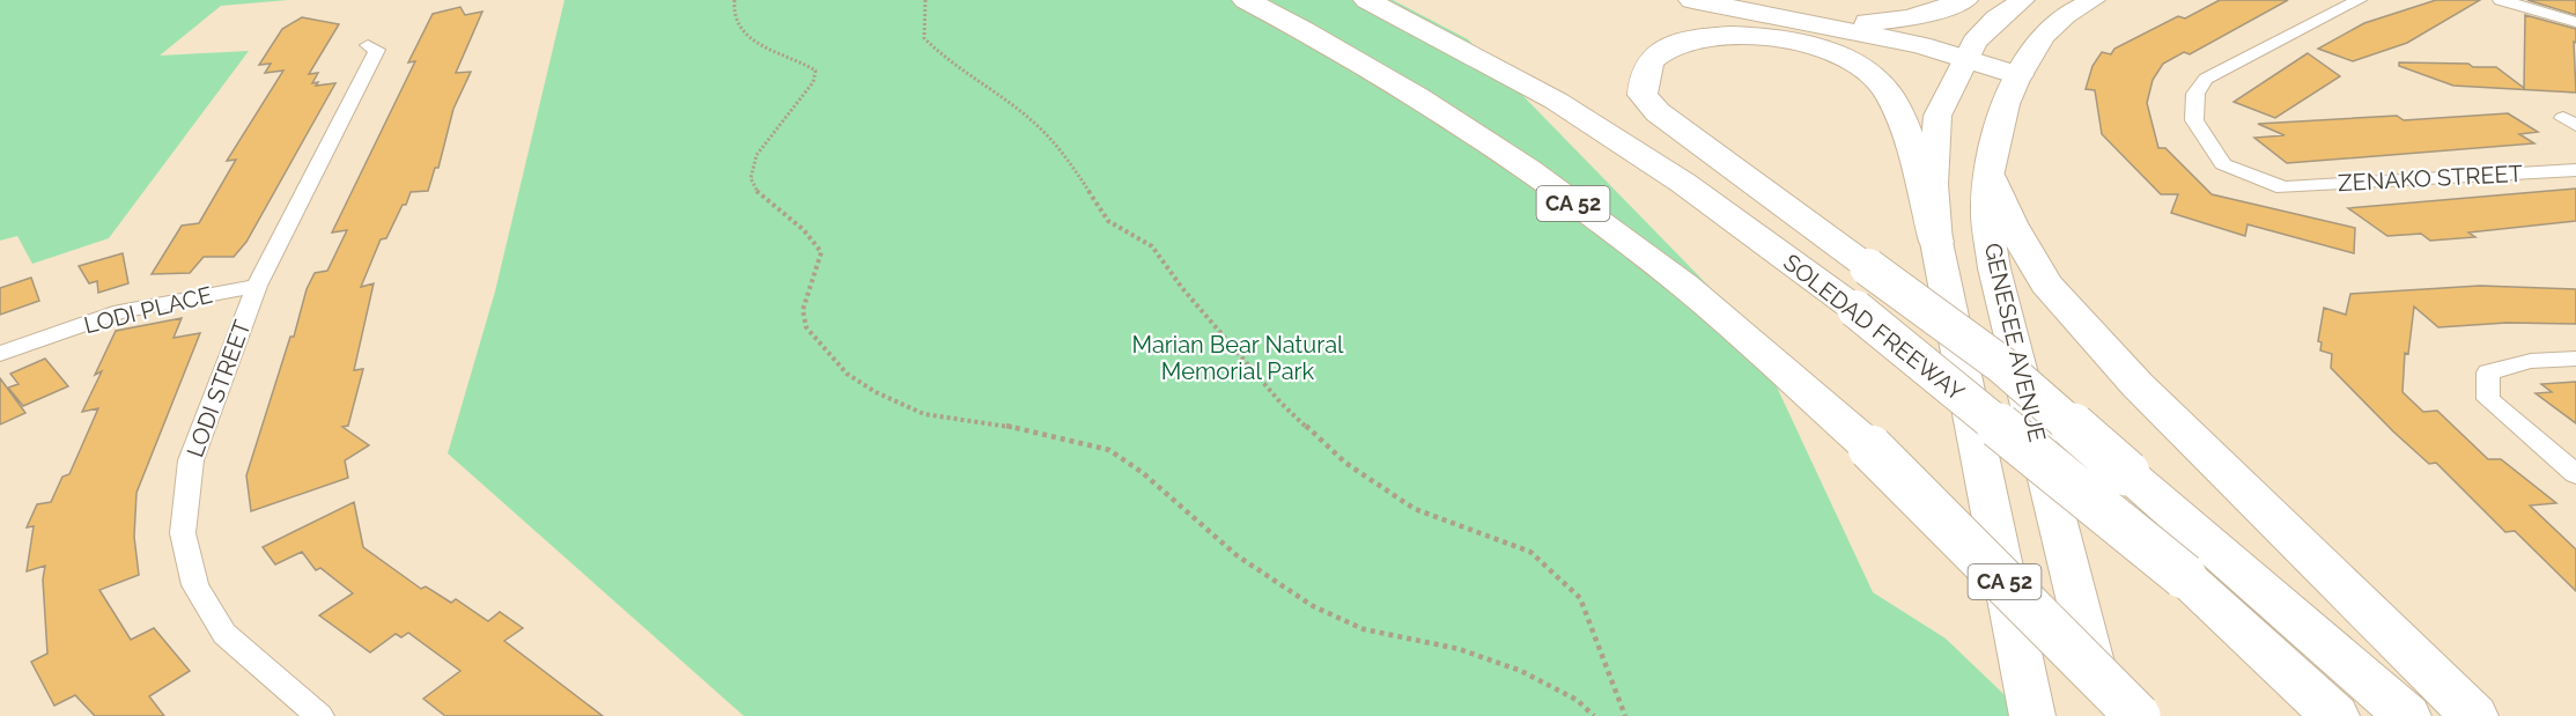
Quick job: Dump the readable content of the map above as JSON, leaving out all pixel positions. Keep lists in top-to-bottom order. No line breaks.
{"streets":{"highway":["CA 52","SOLEDAD FREEWAY"],"main road":["GENESEE AVENUE"],"street":["ZENAKO STREET","LODI PLACE","LODI STREET"]},"crossings":[["LODI PLACE","LODI STREET"]],"parks":["Marian Bear Natural Memorial Park"]}
